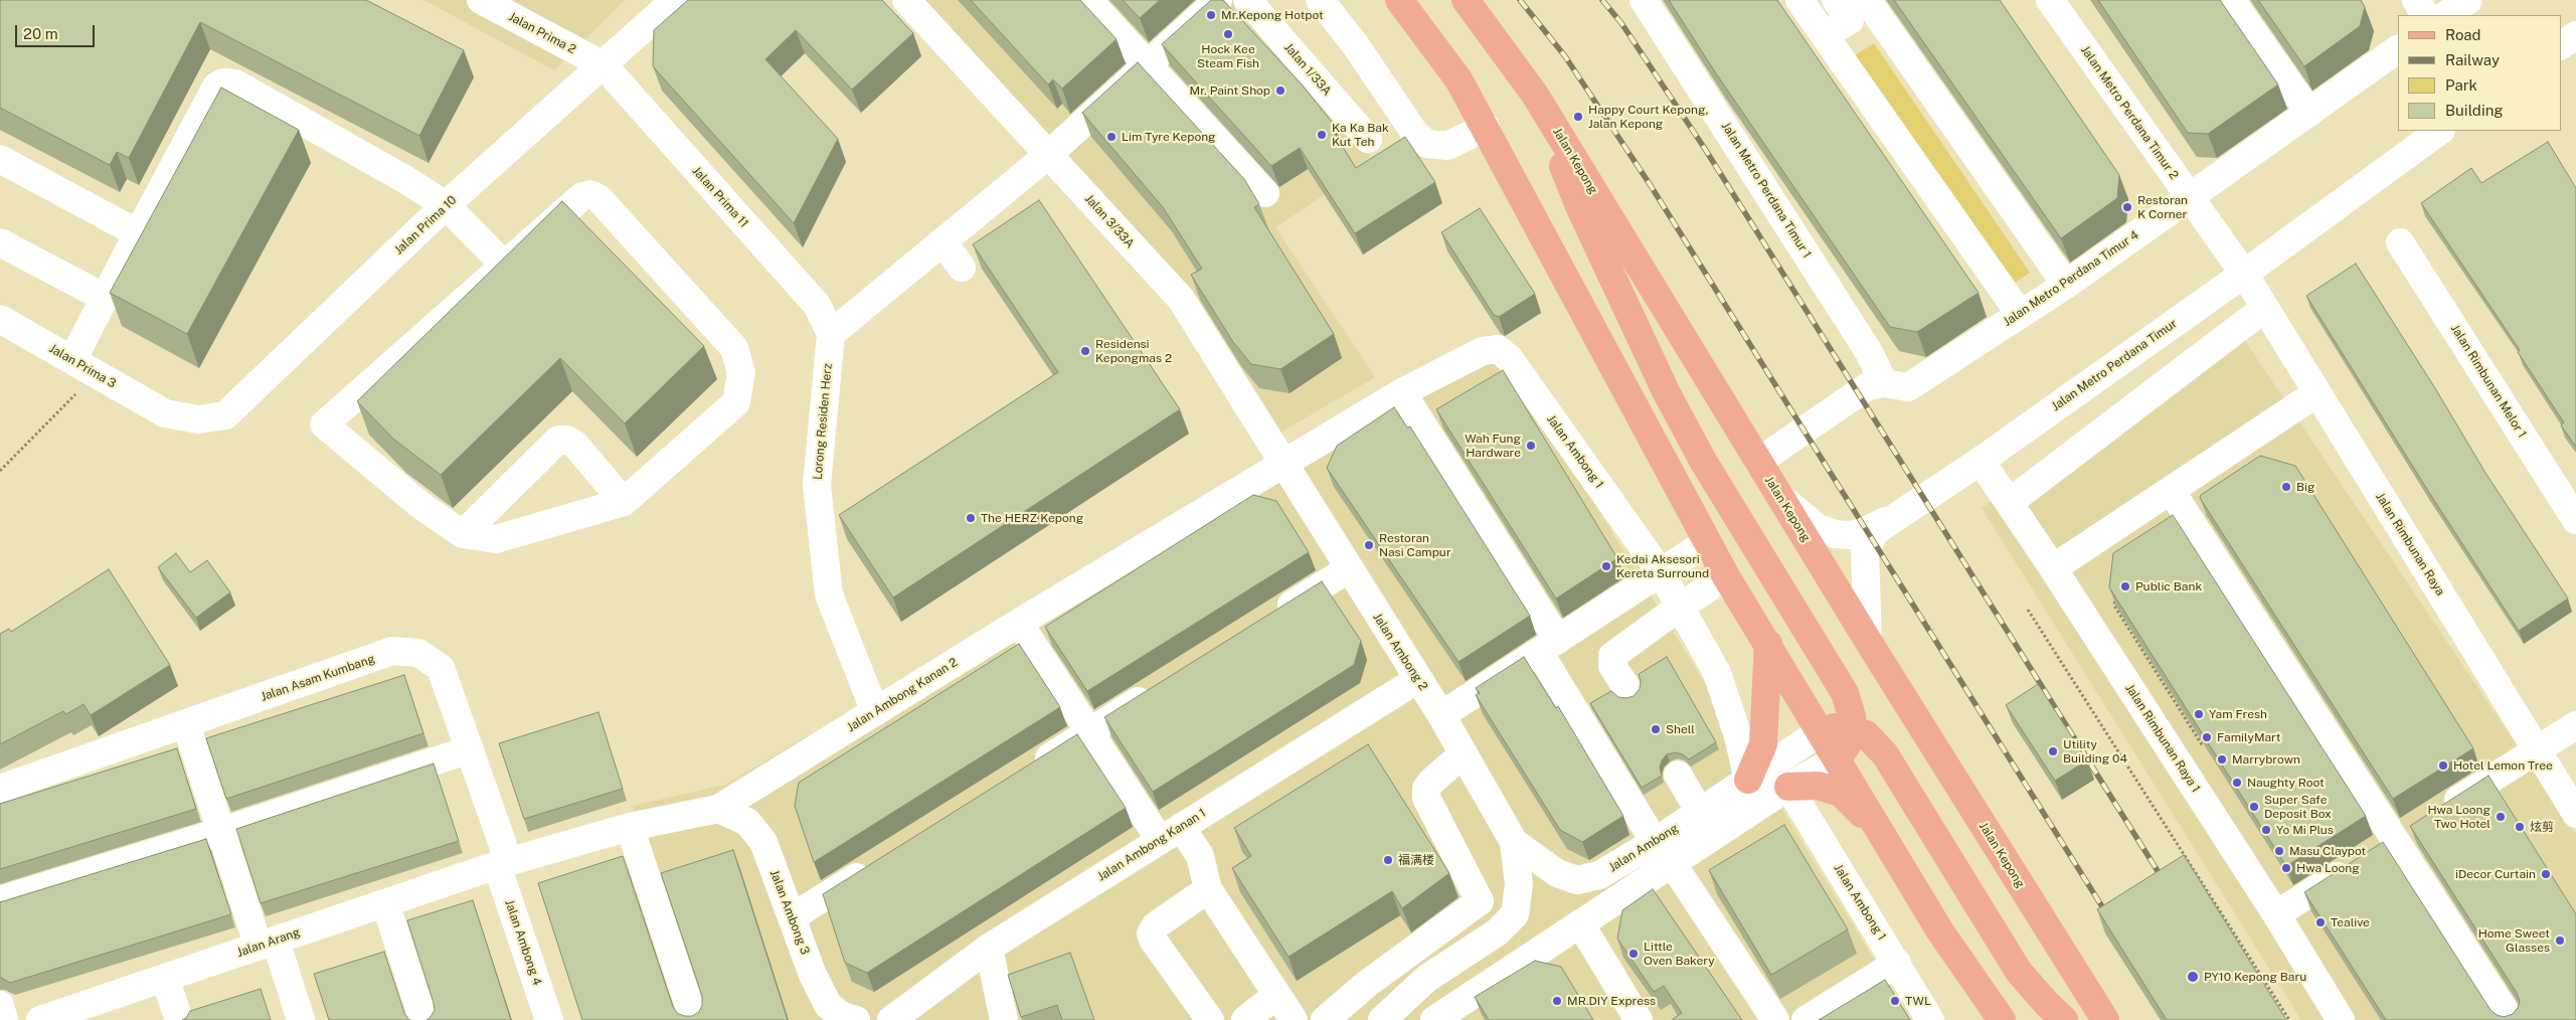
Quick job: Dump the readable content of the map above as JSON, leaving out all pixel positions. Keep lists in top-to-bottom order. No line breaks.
{"streets":{"main road":["Jalan Kepong"],"street":["Jalan Prima 2","Jalan 1/33A","Jalan Metro Perdana Timur 2","Jalan Metro Perdana Timur 1","Jalan Prima 11","Jalan 3/33A","Jalan Prima 10","Jalan Metro Perdana Timur 4","Jalan Metro Perdana Timur","Jalan Prima 3","Jalan Rimbunan Melor 1","Lorong Residen Herz","Jalan Ambong 1","Jalan Rimbunan Raya","Jalan Ambong 2","Jalan Asam Kumbang","Jalan Ambong Kanan 2","Jalan Rimbunan Raya 1","Jalan Ambong Kanan 1","Jalan Ambong","Jalan Ambong 3","Jalan Arang","Jalan Ambong 4"]},"crossings":[["Jalan Prima 2","Jalan Prima 11"],["Jalan Prima 2","Jalan Prima 10"],["Jalan Metro Perdana Timur 2","Jalan Metro Perdana Timur 4"],["Jalan Metro Perdana Timur 2","Jalan Metro Perdana Timur"],["Jalan Metro Perdana Timur 2","Jalan Rimbunan Raya"],["Jalan Kepong","Jalan Metro Perdana Timur 4"],["Jalan Kepong","Jalan Metro Perdana Timur"],["Jalan Metro Perdana Timur 1","Jalan Metro Perdana Timur 4"],["Jalan Prima 11","Jalan Prima 10"],["Jalan Prima 11","Lorong Residen Herz"],["Jalan 3/33A","Jalan Ambong 1"],["Jalan 3/33A","Jalan Ambong 2"],["Jalan 3/33A","Jalan Ambong Kanan 2"],["Jalan Prima 10","Jalan Prima 3"],["Jalan Metro Perdana Timur","Jalan Rimbunan Raya"],["Jalan Metro Perdana Timur","Jalan Rimbunan Raya 1"],["Lorong Residen Herz","Jalan Ambong Kanan 2"],["Jalan Ambong 1","Jalan Ambong 2"],["Jalan Ambong 1","Jalan Ambong Kanan 2"],["Jalan Ambong 1","Jalan Ambong"],["Jalan Ambong 2","Jalan Ambong Kanan 2"],["Jalan Ambong 2","Jalan Ambong Kanan 1"],["Jalan Ambong 2","Jalan Ambong"],["Jalan Asam Kumbang","Jalan Ambong Kanan 2"],["Jalan Asam Kumbang","Jalan Arang"],["Jalan Asam Kumbang","Jalan Ambong 4"],["Jalan Ambong Kanan 2","Jalan Ambong 3"],["Jalan Ambong Kanan 2","Jalan Arang"],["Jalan Ambong Kanan 2","Jalan Ambong 4"],["Jalan Arang","Jalan Ambong 4"]],"places":["Mr.Kepong Hotpot","Hock Kee Steam Fish","Mr. Paint Shop","Happy Court Kepong, Jalan Kepong","Ka Ka Bak Kut Teh","Lim Tyre Kepong","Restoran K Corner","Residensi Kepongmas 2","Wah Fung Hardware","Big","The HERZ Kepong","Restoran Nasi Campur","Kedai Aksesori Kereta Surround","Public Bank","Yam Fresh","Shell","FamilyMart","Utility Building 04","Marrybrown","Hotel Lemon Tree","Naughty Root","Super Safe Deposit Box","Hwa Loong Two Hotel","炫剪","Yo Mi Plus","Masu Claypot","福满楼","Hwa Loong","iDecor Curtain","Tealive","Home Sweet Glasses","Little Oven Bakery","PY10 Kepong Baru","MR.DIY Express","TWL"],"legend":["Road","Railway","Park","Building"],"scale_bar":"20 m"}
